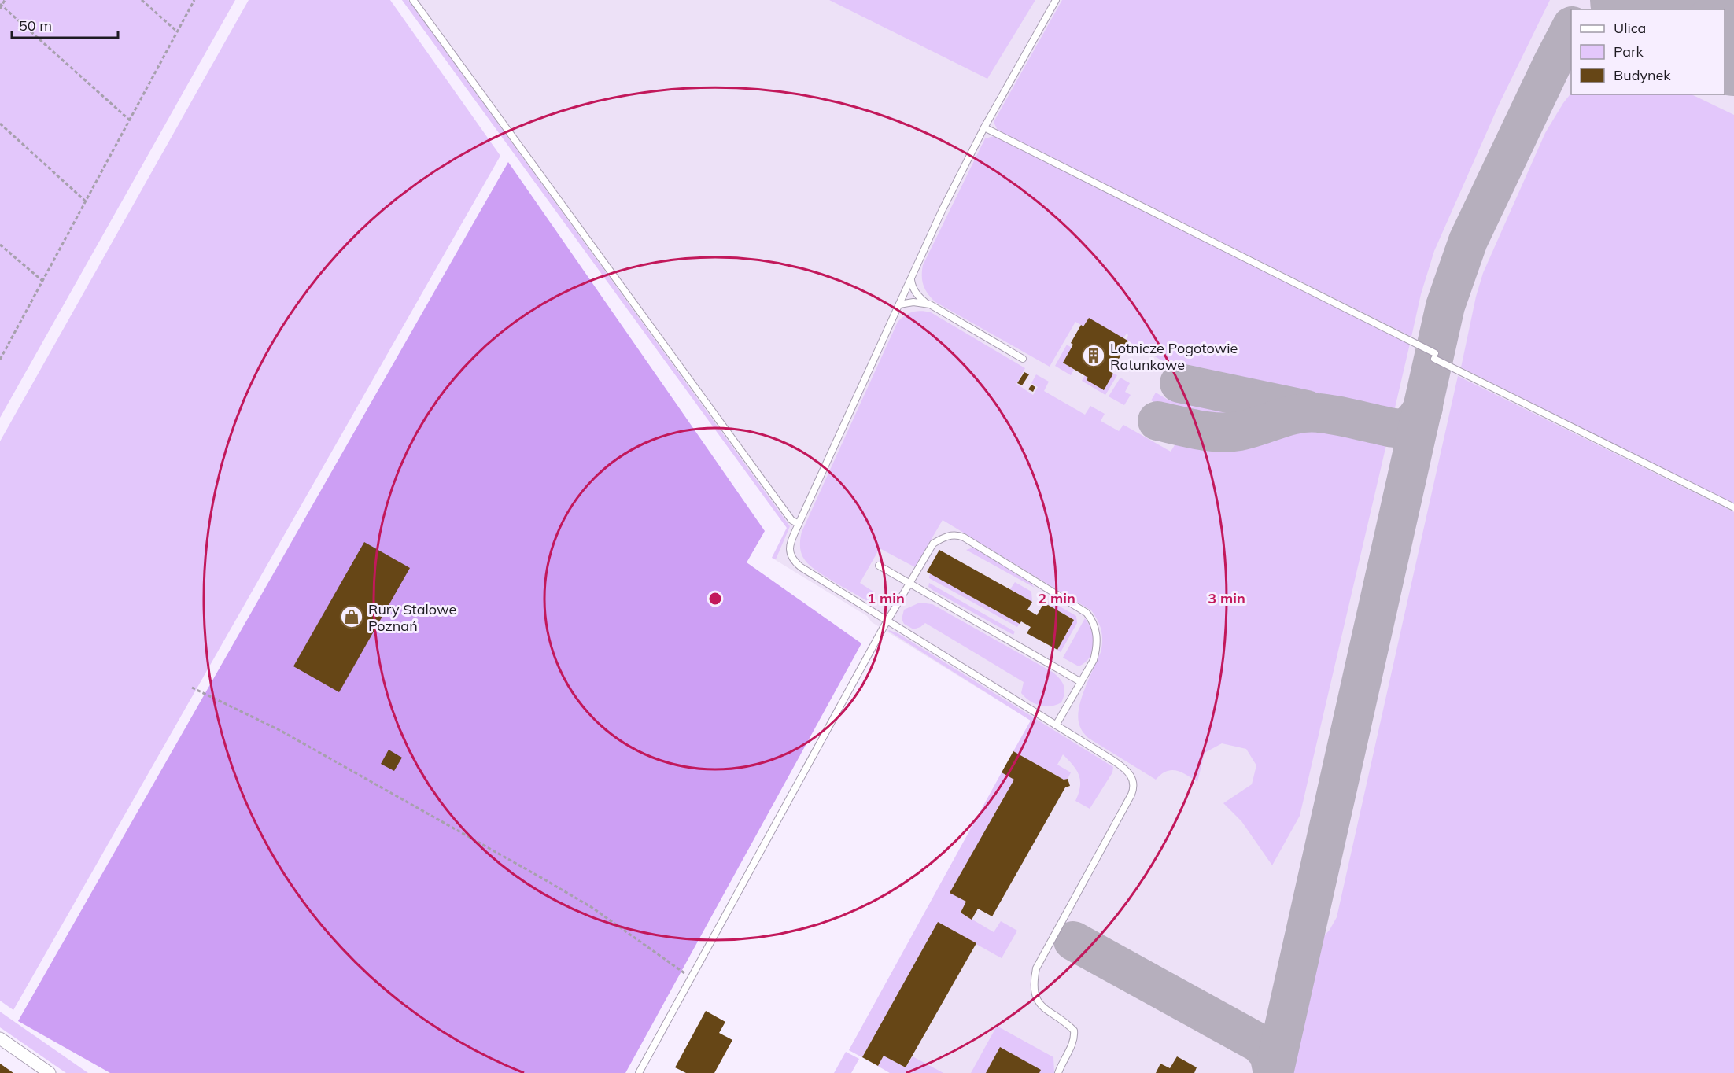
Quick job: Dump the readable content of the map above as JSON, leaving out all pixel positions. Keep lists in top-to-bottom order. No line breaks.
{"places":{"building":["Lotnicze Pogotowie Ratunkowe"],"shop":["Rury Stalowe Poznań"]},"legend":["Ulica","Park","Budynek"],"scale_bar":"50 m","rings":["1 min","2 min","3 min"]}
